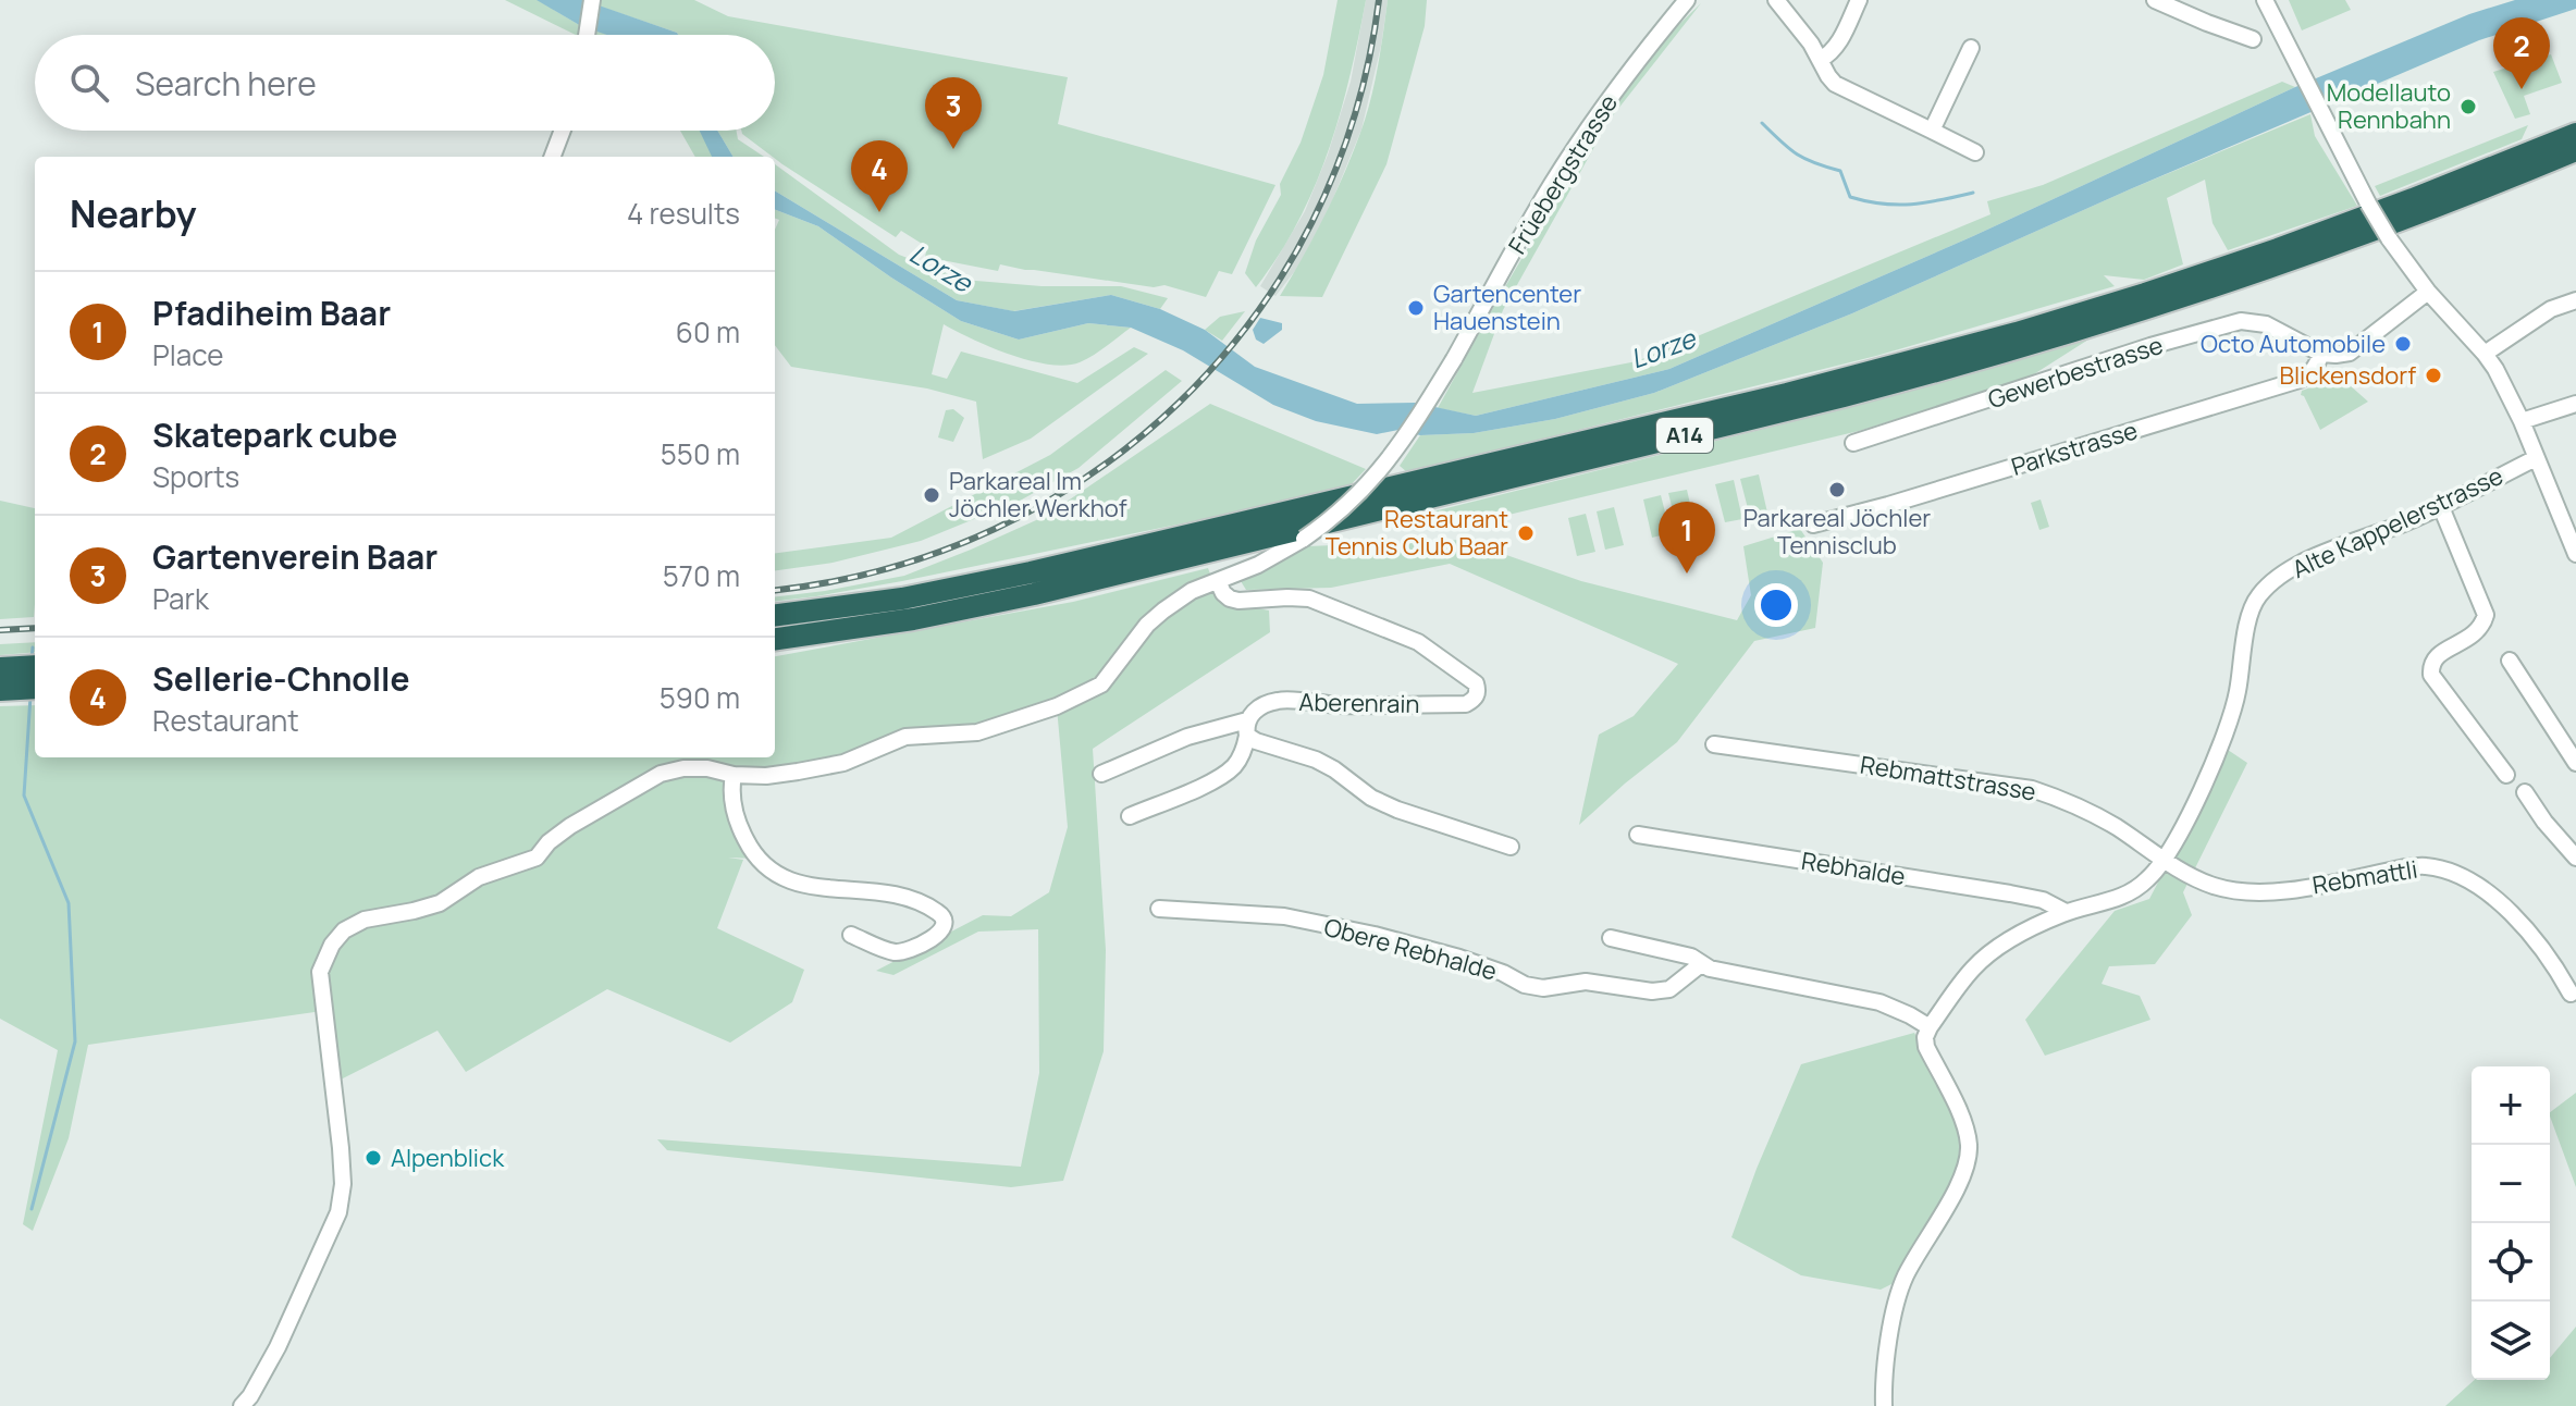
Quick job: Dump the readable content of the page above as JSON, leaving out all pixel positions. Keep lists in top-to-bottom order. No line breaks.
{"streets":{"highway":["A14"],"street":["Früebergstrasse","Gewerbestrasse","Parkstrasse","Alte Kappelerstrasse","Aberenrain","Rebmattstrasse","Rebhalde","Rebmattli","Obere Rebhalde"]},"crossings":[["Früebergstrasse","Aberenrain"],["Gewerbestrasse","Parkstrasse"],["Alte Kappelerstrasse","Rebmattstrasse"],["Alte Kappelerstrasse","Rebhalde"],["Alte Kappelerstrasse","Rebmattli"],["Rebmattstrasse","Rebmattli"]],"water":["Lorze"],"places":["Modellauto Rennbahn","Gartencenter Hauenstein","Octo Automobile","Blickensdorf","Parkareal Jöchler Tennisclub","Parkareal Im Jöchler Werkhof","Restaurant Tennis Club Baar","Alpenblick"],"page":{"pins":["2","3","4","1"],"search":"Search here","heading":["Nearby","4 results"],"list":[{"mark":"1","name":"Pfadiheim Baar","note":"Place","value":"60 m"},{"mark":"2","name":"Skatepark cube","note":"Sports","value":"550 m"},{"mark":"3","name":"Gartenverein Baar","note":"Park","value":"570 m"},{"mark":"4","name":"Sellerie-Chnolle","note":"Restaurant","value":"590 m"}],"map_buttons":["+","−"]}}
